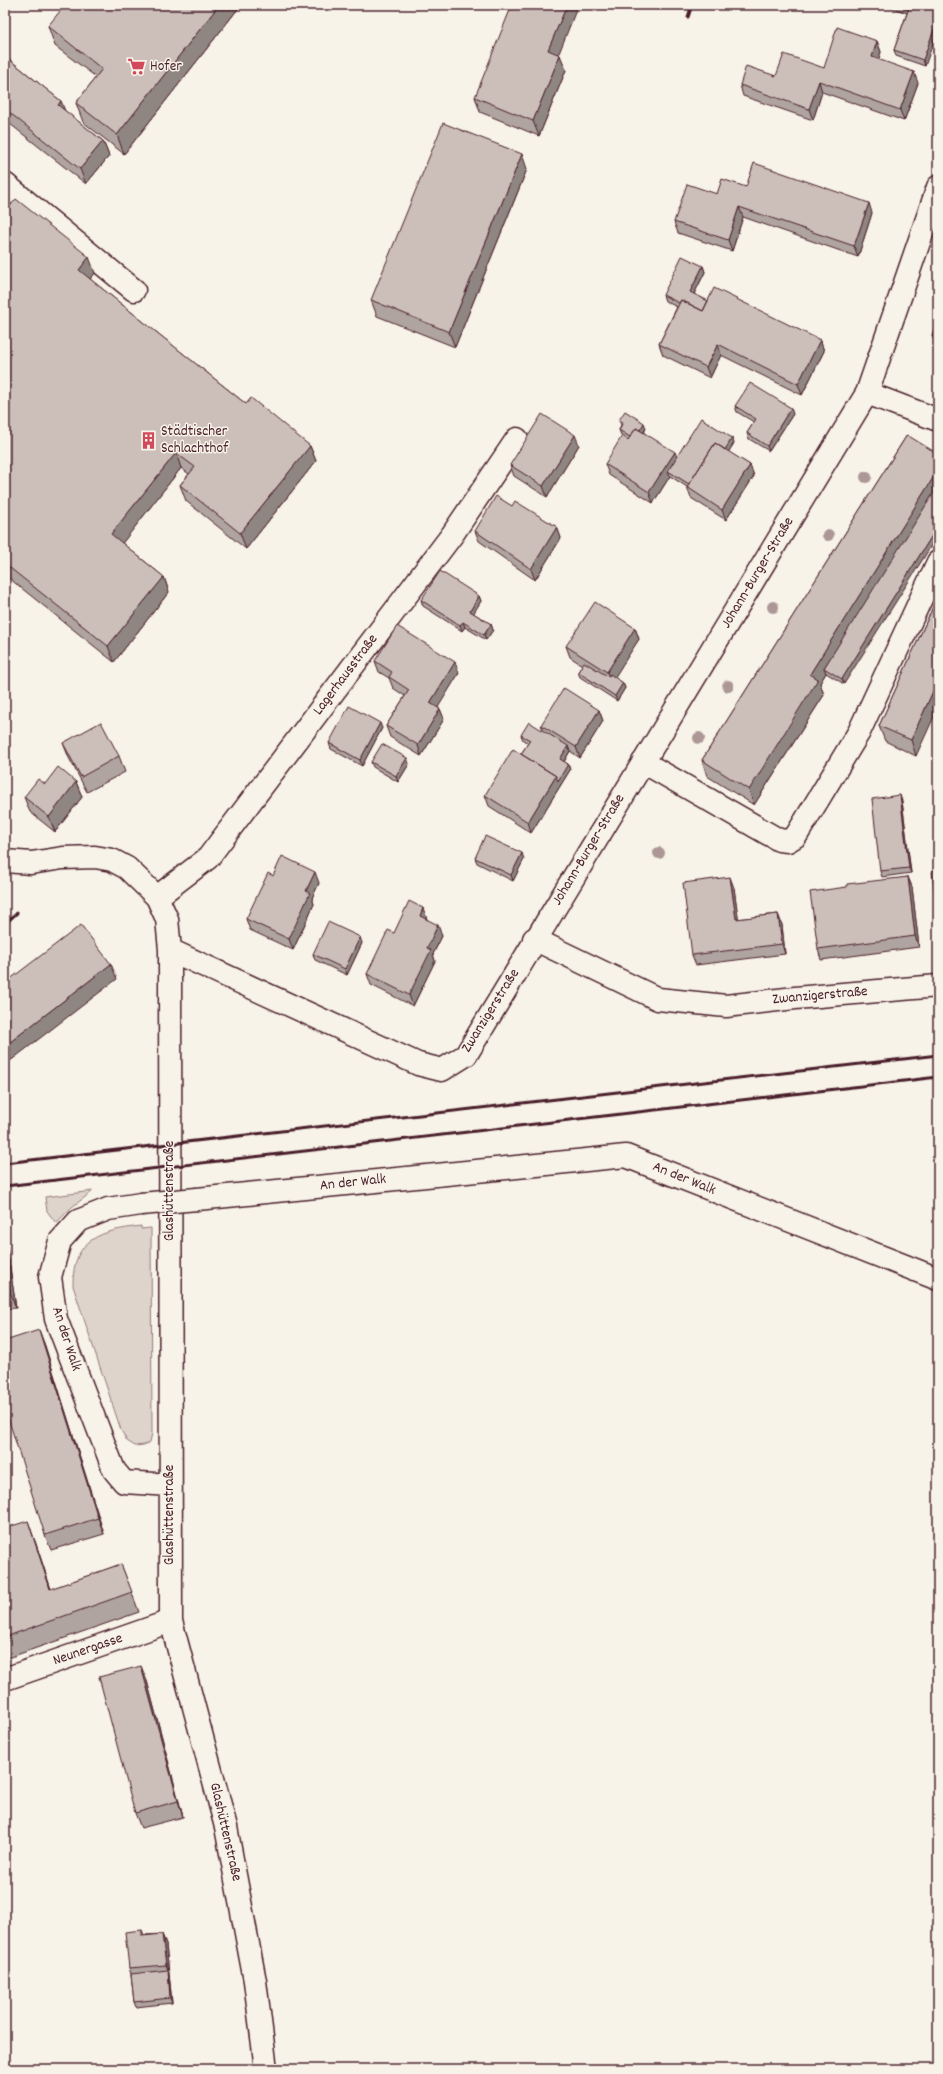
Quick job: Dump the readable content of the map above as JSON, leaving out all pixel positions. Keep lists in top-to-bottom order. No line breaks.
{"streets":{"street":["Johann-Burger-Straße","Lagerhausstraße","Zwanzigerstraße","An der Walk","Glashüttenstraße","Neunergasse"]},"crossings":[["Johann-Burger-Straße","Zwanzigerstraße"],["Zwanzigerstraße","Glashüttenstraße"],["An der Walk","Glashüttenstraße"],["Glashüttenstraße","Neunergasse"]],"places":{"supermarket":["Hofer"],"building":["Städtischer Schlachthof"]}}
